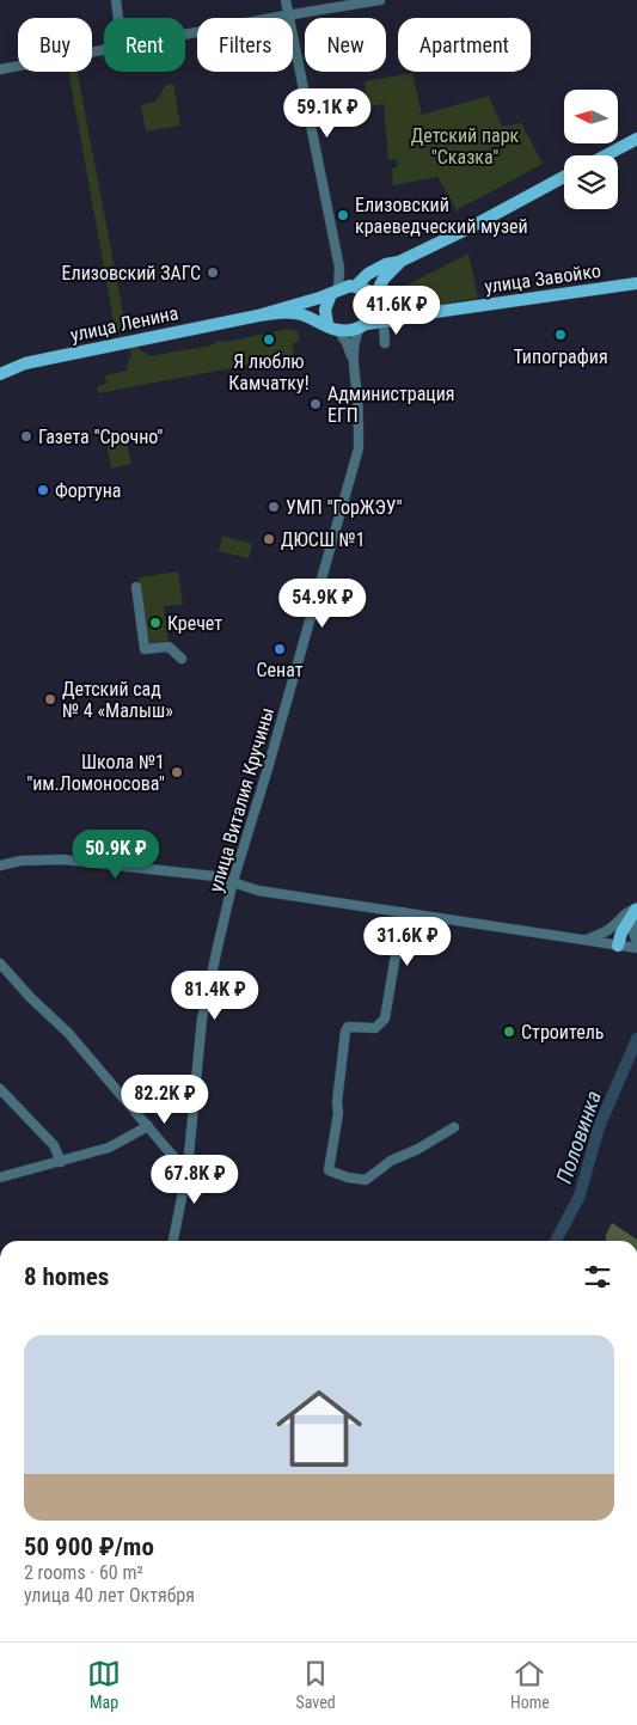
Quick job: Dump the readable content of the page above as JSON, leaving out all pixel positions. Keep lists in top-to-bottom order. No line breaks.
{"streets":{"main road":["улица Завойко","улица Ленина"],"street":["улица Виталия Кручины"]},"crossings":[["улица Завойко","улица Ленина"],["улица Завойко","улица Виталия Кручины"],["улица Ленина","улица Виталия Кручины"]],"water":["Половинка"],"parks":["Детский парк \"Сказка\""],"places":["Елизовский краеведческий музей","Елизовский ЗАГС","Типография","Я люблю Камчатку!","Администрация ЕГП","Газета \"Срочно\"","Фортуна","УМП \"ГорЖЭУ\"","ДЮСШ №1","Кречет","Сенат","Детский сад № 4 «Малыш»","Школа №1 \"им.Ломоносова\"","Строитель"],"north":"left","page":{"chip":["Buy","Rent","Filters","New","Apartment"],"price":["59.1K ₽","41.6K ₽","54.9K ₽","50.9K ₽","31.6K ₽","81.4K ₽","82.2K ₽","67.8K ₽"],"heading":"8 homes","list":[{"name":"50 900 ₽/mo","note":"2 rooms · 60 m² · улица 40 лет Октября"}],"tabs":["Map","Saved","Home"]}}
